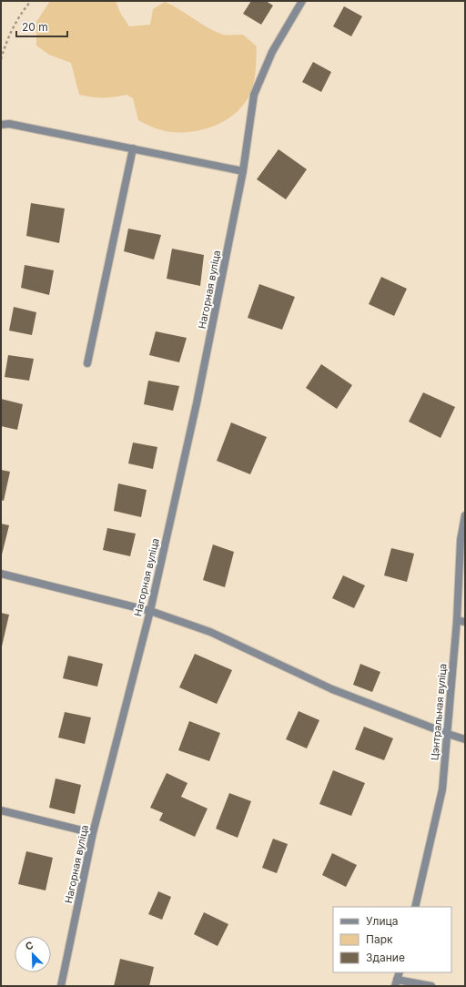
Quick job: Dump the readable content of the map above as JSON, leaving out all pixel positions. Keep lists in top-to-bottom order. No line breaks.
{"streets":{"street":["Нагорная вуліца","Цэнтральная вуліца"]},"legend":["Улица","Парк","Здание"],"scale_bar":"20 m","north":"top left"}
